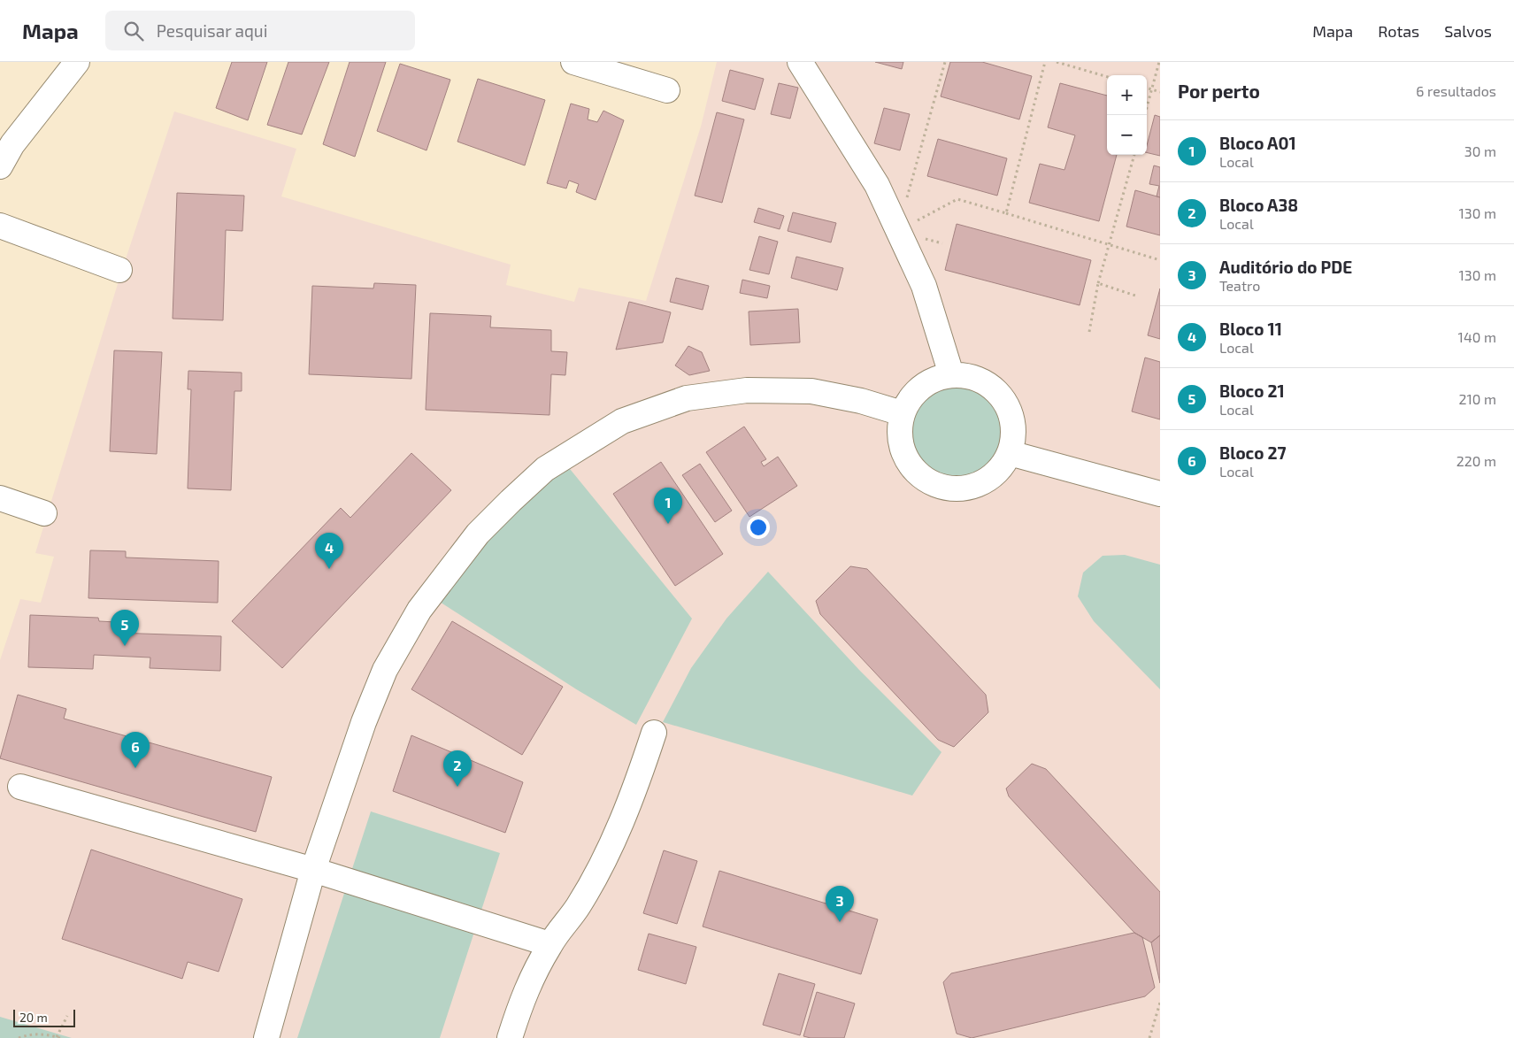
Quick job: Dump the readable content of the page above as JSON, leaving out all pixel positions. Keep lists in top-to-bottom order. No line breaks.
{"scale_bar":"20 m","page":{"header":"Mapa","search":"Pesquisar aqui","nav":["Mapa","Rotas","Salvos"],"heading":["Por perto","6 resultados"],"map_buttons":["+","−"],"list":[{"mark":"1","name":"Bloco A01","note":"Local","value":"30 m"},{"mark":"2","name":"Bloco A38","note":"Local","value":"130 m"},{"mark":"3","name":"Auditório do PDE","note":"Teatro","value":"130 m"},{"mark":"4","name":"Bloco 11","note":"Local","value":"140 m"},{"mark":"5","name":"Bloco 21","note":"Local","value":"210 m"},{"mark":"6","name":"Bloco 27","note":"Local","value":"220 m"}],"pins":["1","4","5","6","2","3"],"scale":"20 m"}}
